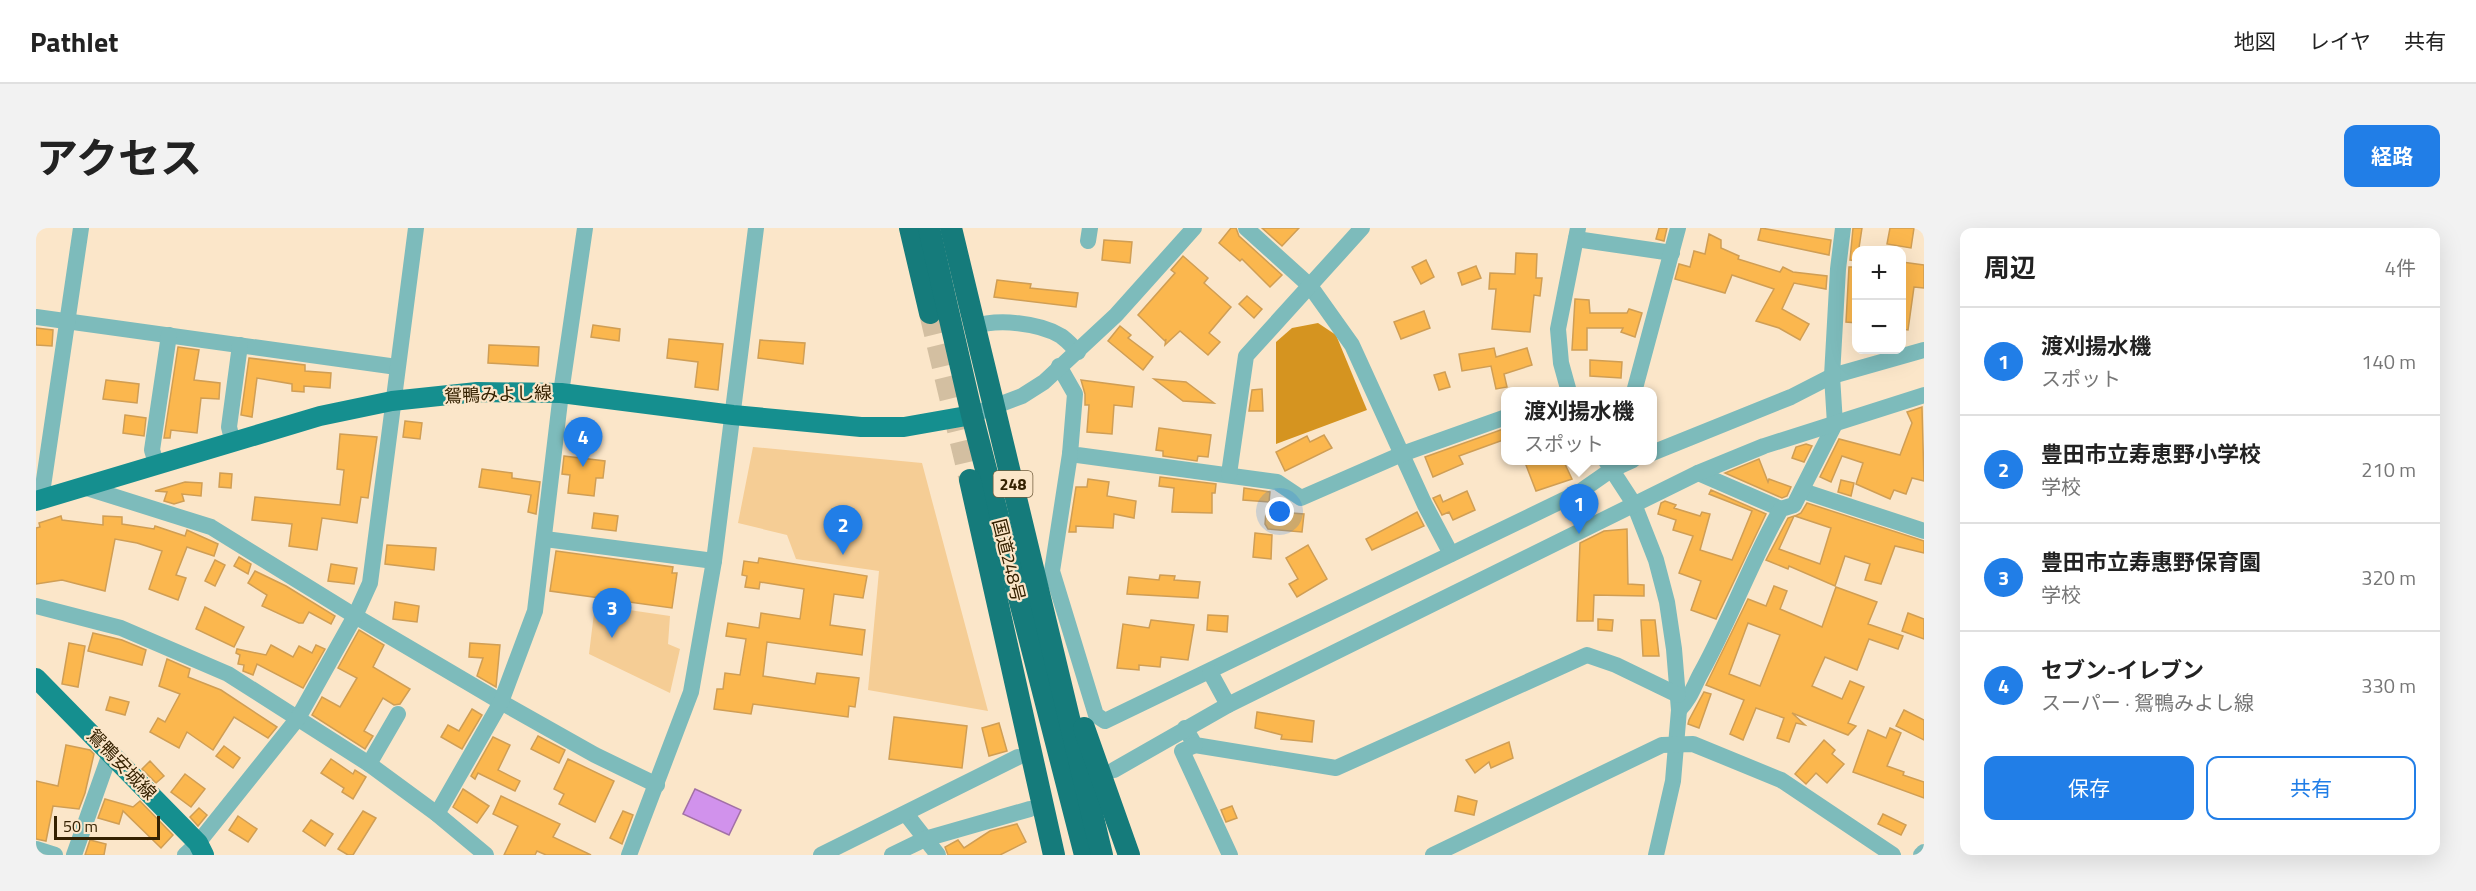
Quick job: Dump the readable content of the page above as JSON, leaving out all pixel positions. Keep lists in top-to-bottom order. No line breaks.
{"streets":{"highway":["248","国道248号"],"main road":["鴛鴨みよし線","鴛鴨安城線"]},"crossings":[["鴛鴨みよし線","国道248号"],["248","国道248号"]],"scale_bar":"50 m","page":{"header":"Pathlet","nav":["地図","レイヤ","共有"],"title":"アクセス","buttons":["経路",["保存","共有"]],"heading":["周辺","4件"],"map_buttons":["+","−"],"list":[{"mark":"1","name":"渡刈揚水機","note":"スポット","value":"140 m"},{"mark":"2","name":"豊田市立寿恵野小学校","note":"学校","value":"210 m"},{"mark":"3","name":"豊田市立寿惠野保育園","note":"学校","value":"320 m"},{"mark":"4","name":"セブン-イレブン","note":"スーパー · 鴛鴨みよし線","value":"330 m"}],"popup":["渡刈揚水機","スポット"],"pins":["4","1","2","3"],"scale":"50 m"}}
